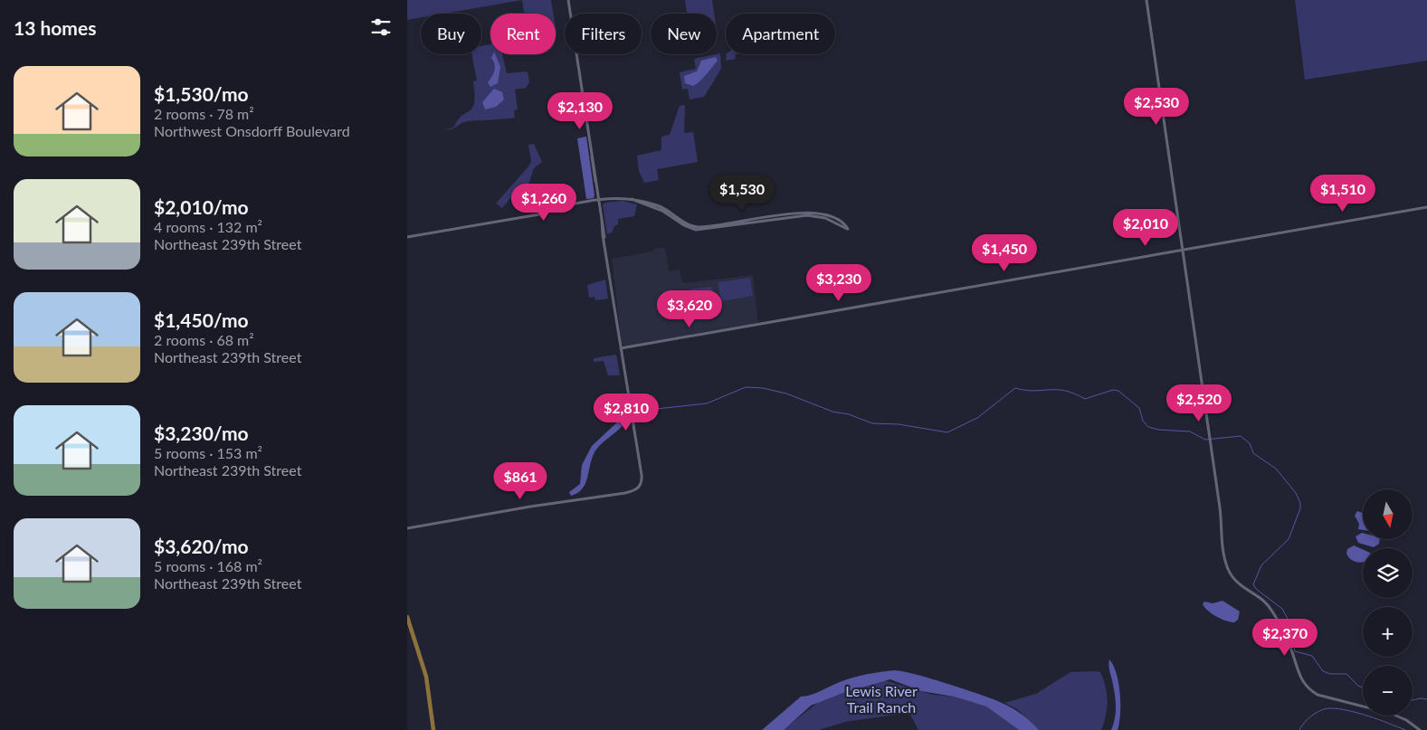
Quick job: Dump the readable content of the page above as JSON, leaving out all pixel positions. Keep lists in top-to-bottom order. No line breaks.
{"parks":["Lewis River Trail Ranch"],"north":"bottom","page":{"heading":"13 homes","chip":["Buy","Rent","Filters","New","Apartment"],"list":[{"name":"$1,530/mo","note":"2 rooms · 78 m² · Northwest Onsdorff Boulevard"},{"name":"$2,010/mo","note":"4 rooms · 132 m² · Northeast 239th Street"},{"name":"$1,450/mo","note":"2 rooms · 68 m² · Northeast 239th Street"},{"name":"$3,230/mo","note":"5 rooms · 153 m² · Northeast 239th Street"},{"name":"$3,620/mo","note":"5 rooms · 168 m² · Northeast 239th Street"}],"price":["$2,530","$2,130","$1,530","$1,510","$1,260","$2,010","$1,450","$3,230","$3,620","$2,520","$2,810","$861","$2,370"],"map_buttons":["+","−"]}}
